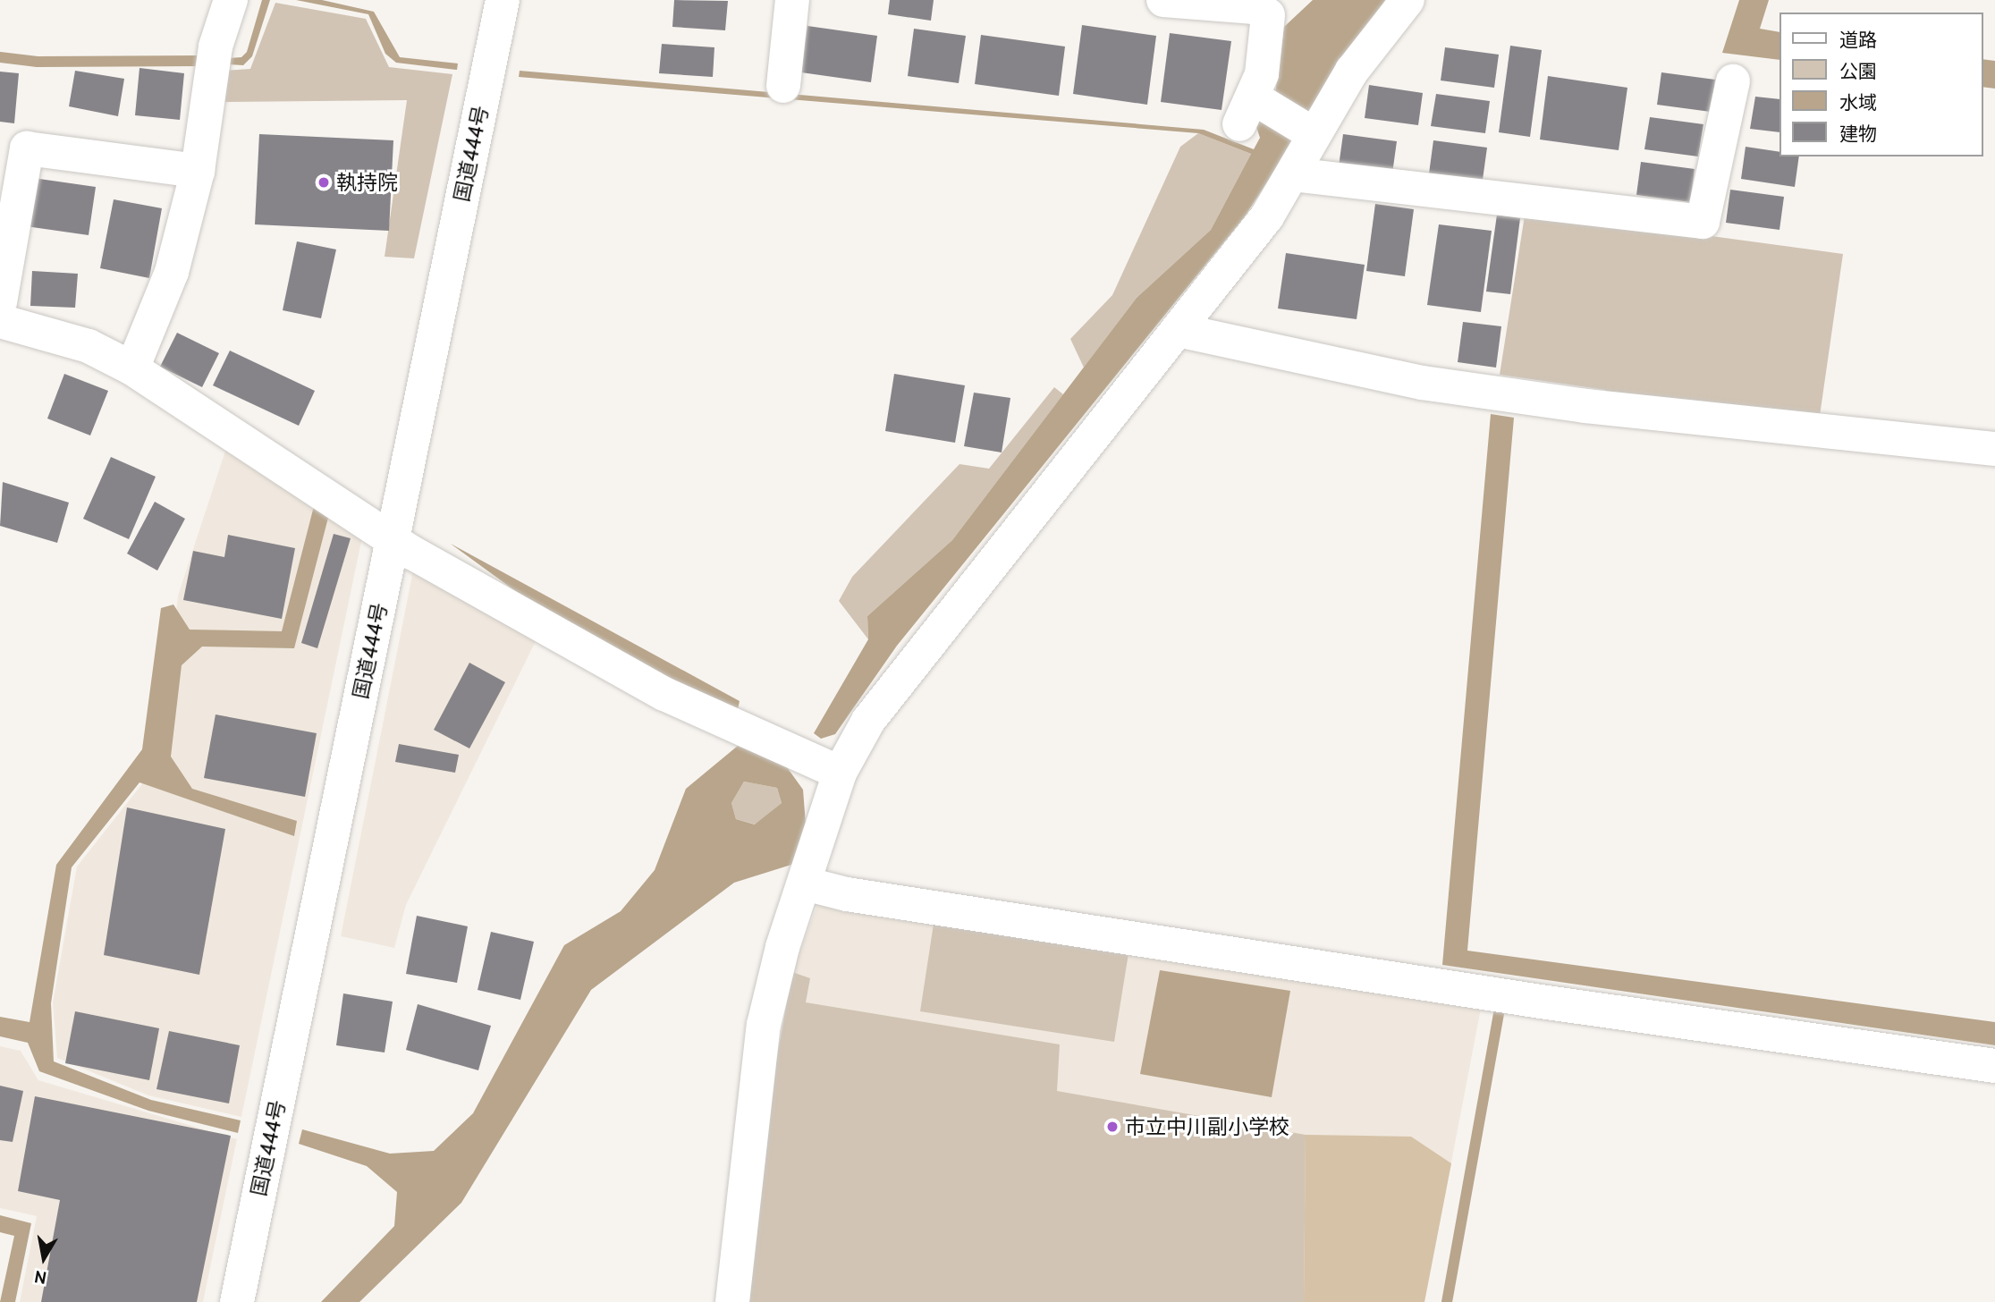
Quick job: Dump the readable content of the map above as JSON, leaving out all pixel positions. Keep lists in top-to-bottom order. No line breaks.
{"streets":{"main road":["国道444号"]},"places":["執持院","市立中川副小学校"],"legend":["道路","公園","水域","建物"],"north":"bottom"}
